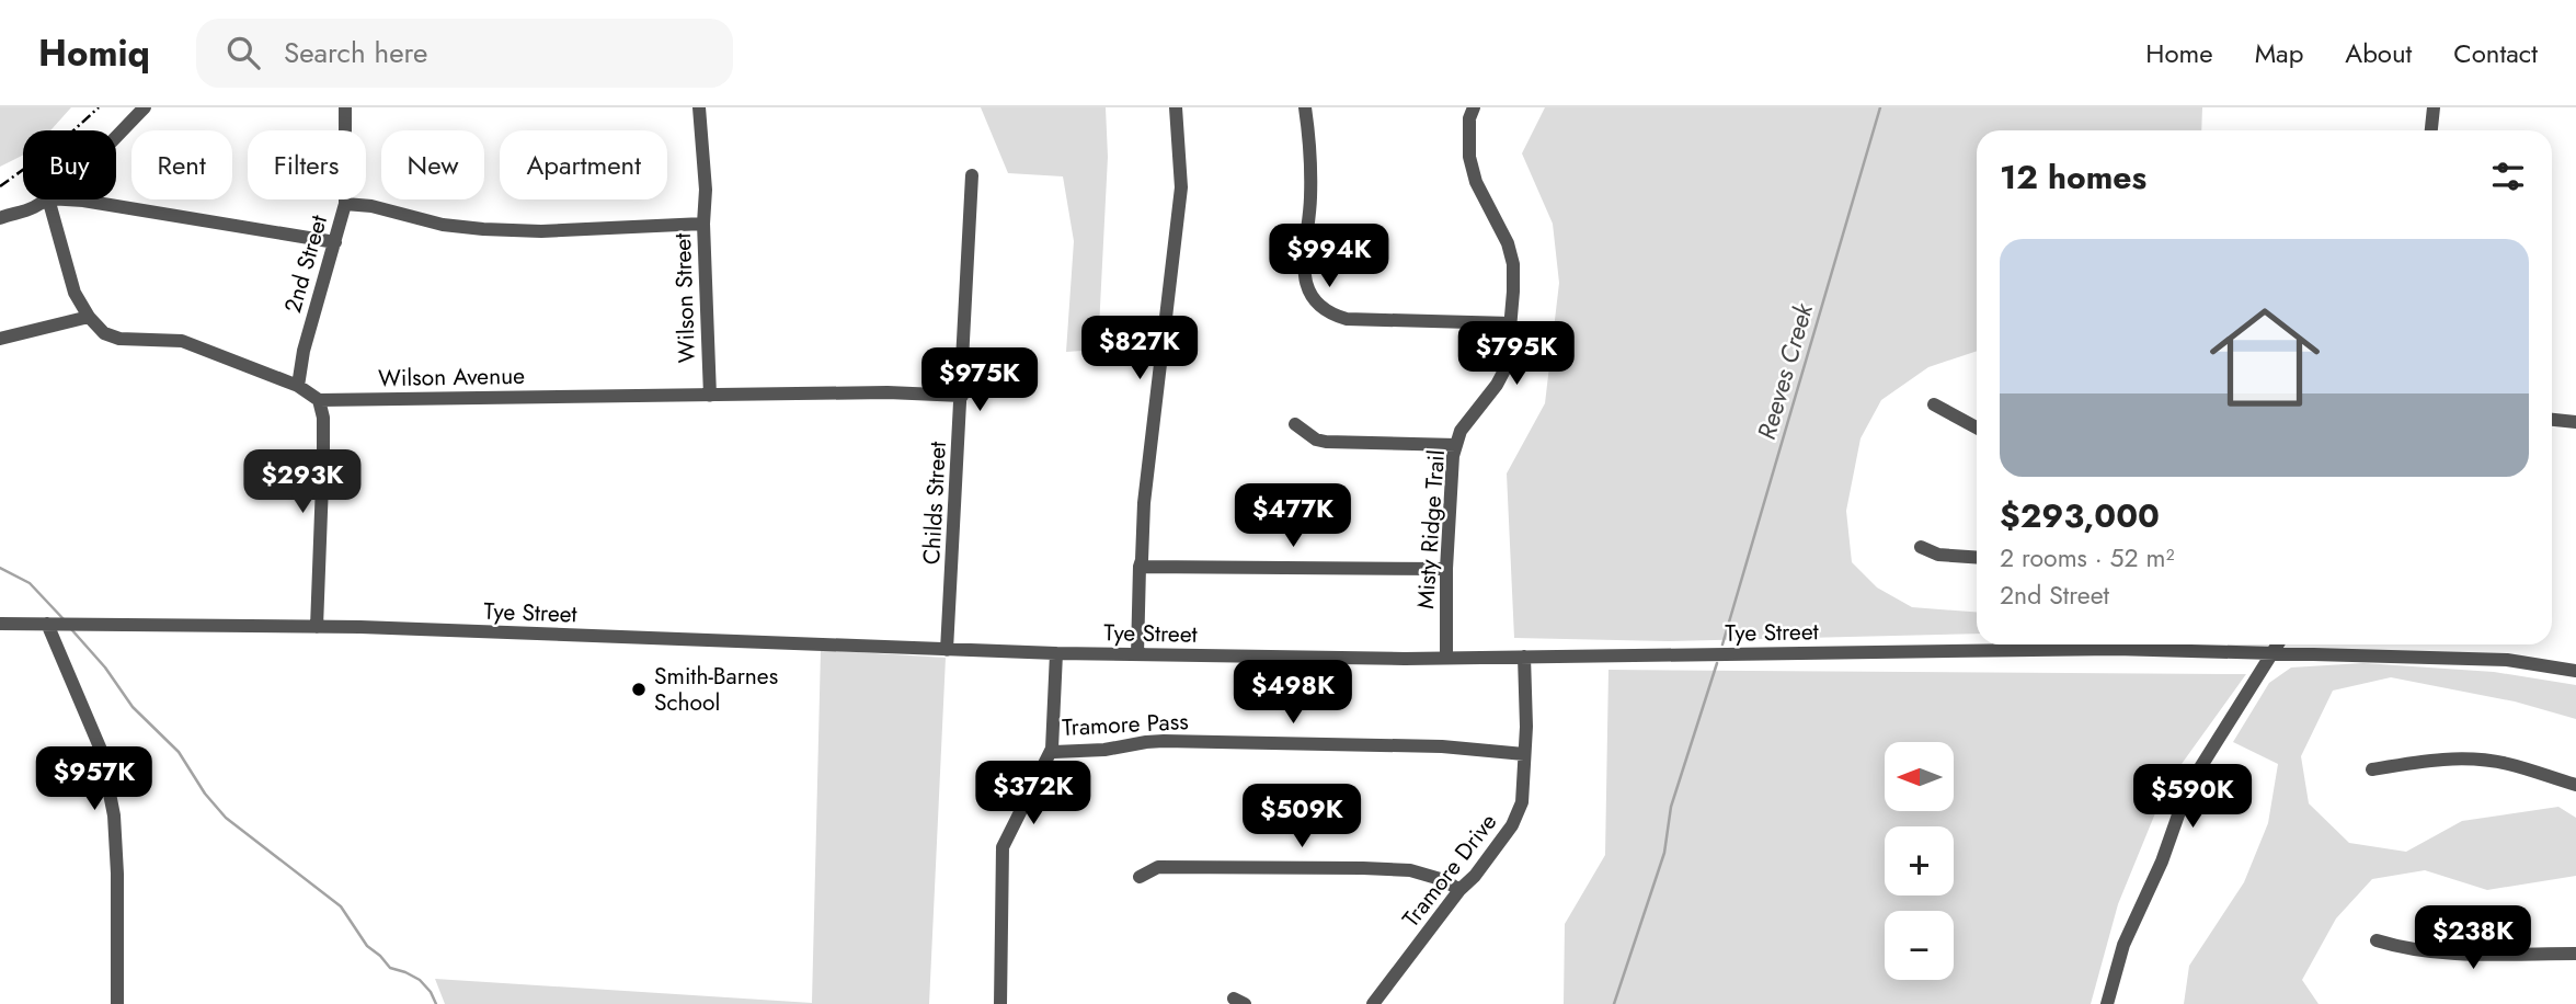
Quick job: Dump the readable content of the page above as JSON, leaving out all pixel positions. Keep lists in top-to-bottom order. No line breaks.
{"streets":{"street":["2nd Street","Wilson Street","Wilson Avenue","Childs Street","Misty Ridge Trail","Tye Street","Tramore Pass","Tramore Drive"]},"crossings":[["Wilson Street","Wilson Avenue"],["Wilson Avenue","Childs Street"],["Childs Street","Tye Street"],["Misty Ridge Trail","Tye Street"],["Tye Street","Tramore Drive"],["Tramore Pass","Tramore Drive"]],"water":["Reeves Creek"],"places":["Smith-Barnes School"],"north":"left","page":{"header":"Homiq","search":"Search here","nav":["Home","Map","About","Contact"],"chip":["Buy","Rent","Filters","New","Apartment"],"heading":"12 homes","list":[{"name":"$293,000","note":"2 rooms · 52 m² · 2nd Street"}],"price":["$994K","$827K","$795K","$975K","$293K","$477K","$498K","$957K","$372K","$590K","$509K","$238K"],"map_buttons":["+","−"]}}
